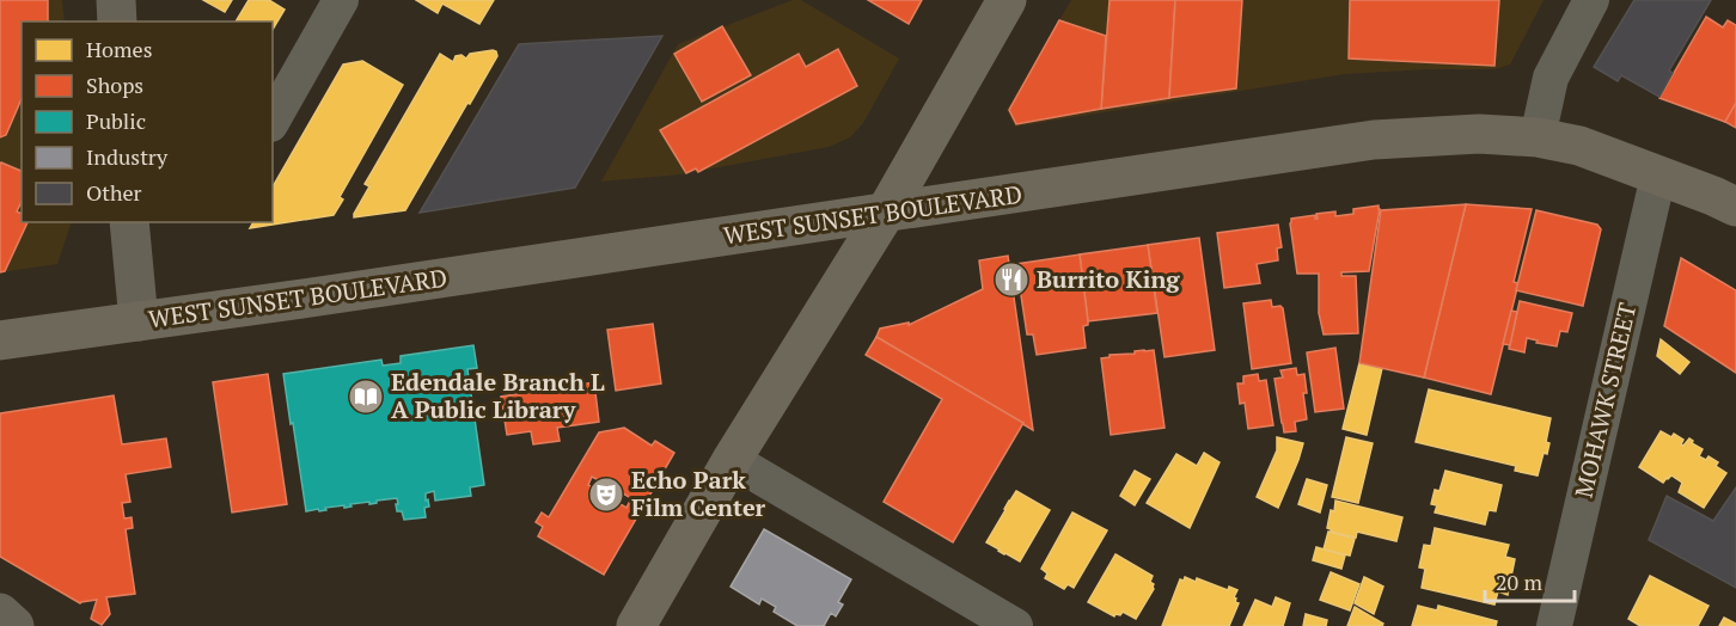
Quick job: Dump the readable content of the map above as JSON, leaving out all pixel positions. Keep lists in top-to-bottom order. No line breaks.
{"streets":{"main road":["WEST SUNSET BOULEVARD"],"street":["MOHAWK STREET"]},"crossings":[["WEST SUNSET BOULEVARD","MOHAWK STREET"]],"places":{"restaurant":["Burrito King"],"library":["Edendale Branch L A Public Library"],"theatre":["Echo Park Film Center"]},"legend":["Homes","Shops","Public","Industry","Other"],"scale_bar":"20 m"}
